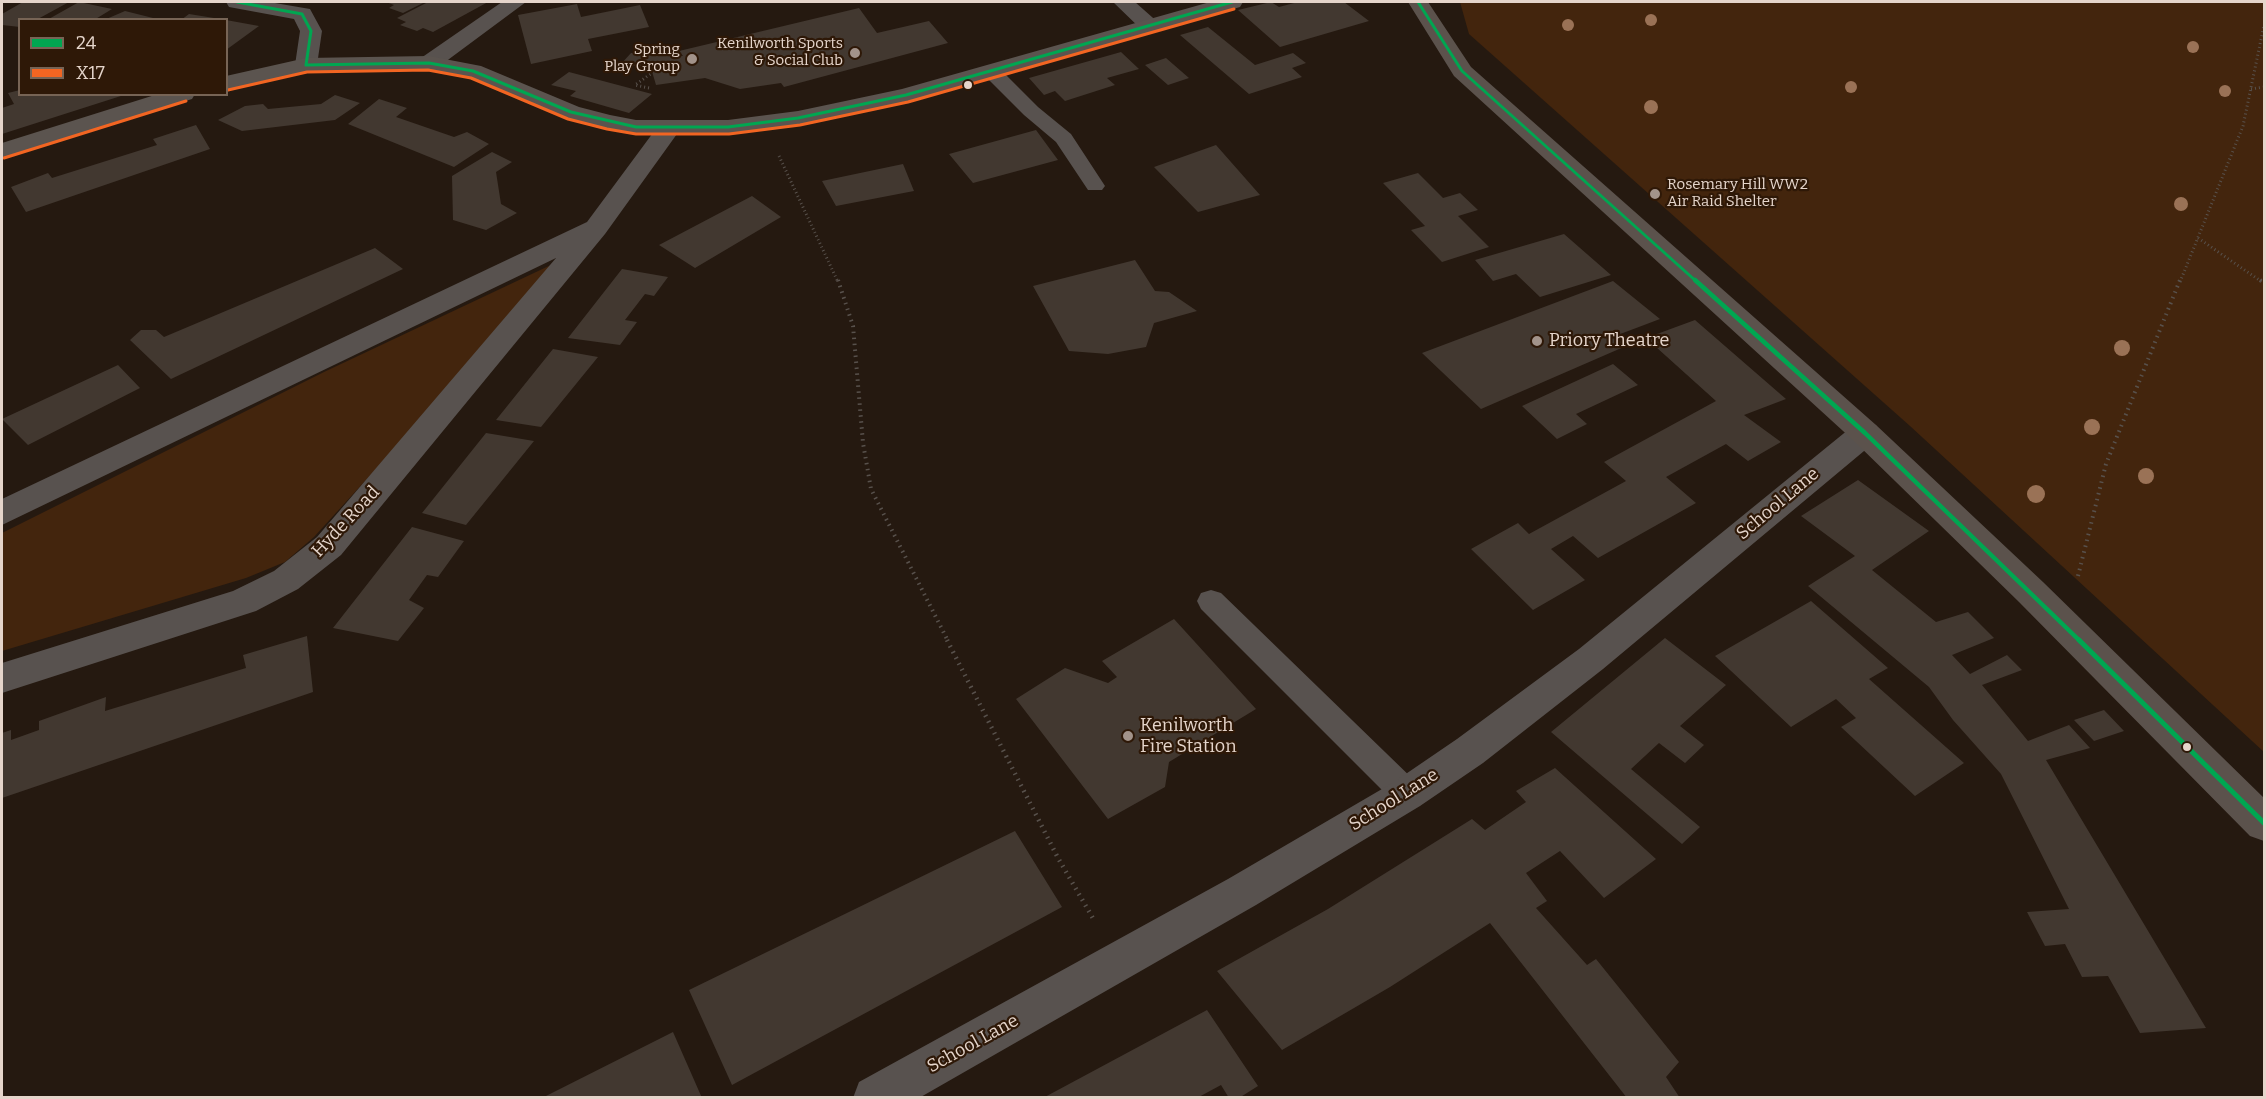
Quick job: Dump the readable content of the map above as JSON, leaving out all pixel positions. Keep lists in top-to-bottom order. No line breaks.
{"streets":{"street":["School Lane","Hyde Road"]},"places":["Kenilworth Sports & Social Club","Spring Play Group","Rosemary Hill WW2 Air Raid Shelter","Priory Theatre","Kenilworth Fire Station"],"lines":["transit line 24","transit line X17"],"legend":["24","X17"]}
